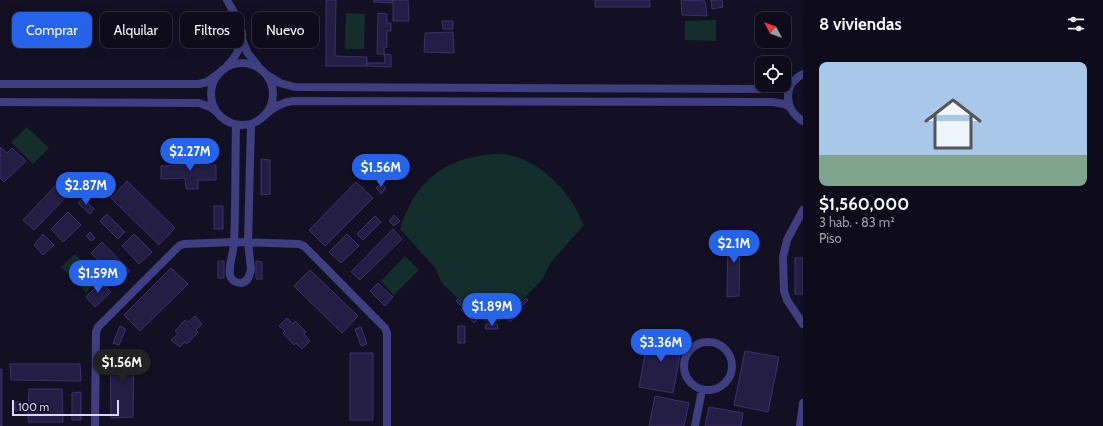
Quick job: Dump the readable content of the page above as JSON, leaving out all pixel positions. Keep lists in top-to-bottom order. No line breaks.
{"scale_bar":"100 m","north":"top left","page":{"heading":"8 viviendas","chip":["Comprar","Alquilar","Filtros","Nuevo"],"list":[{"name":"$1,560,000","note":"3 hab. · 83 m² · Piso"}],"price":["$2.27M","$1.56M","$2.87M","$2.1M","$1.59M","$1.89M","$3.36M","$1.56M"],"scale":"100 m"}}
